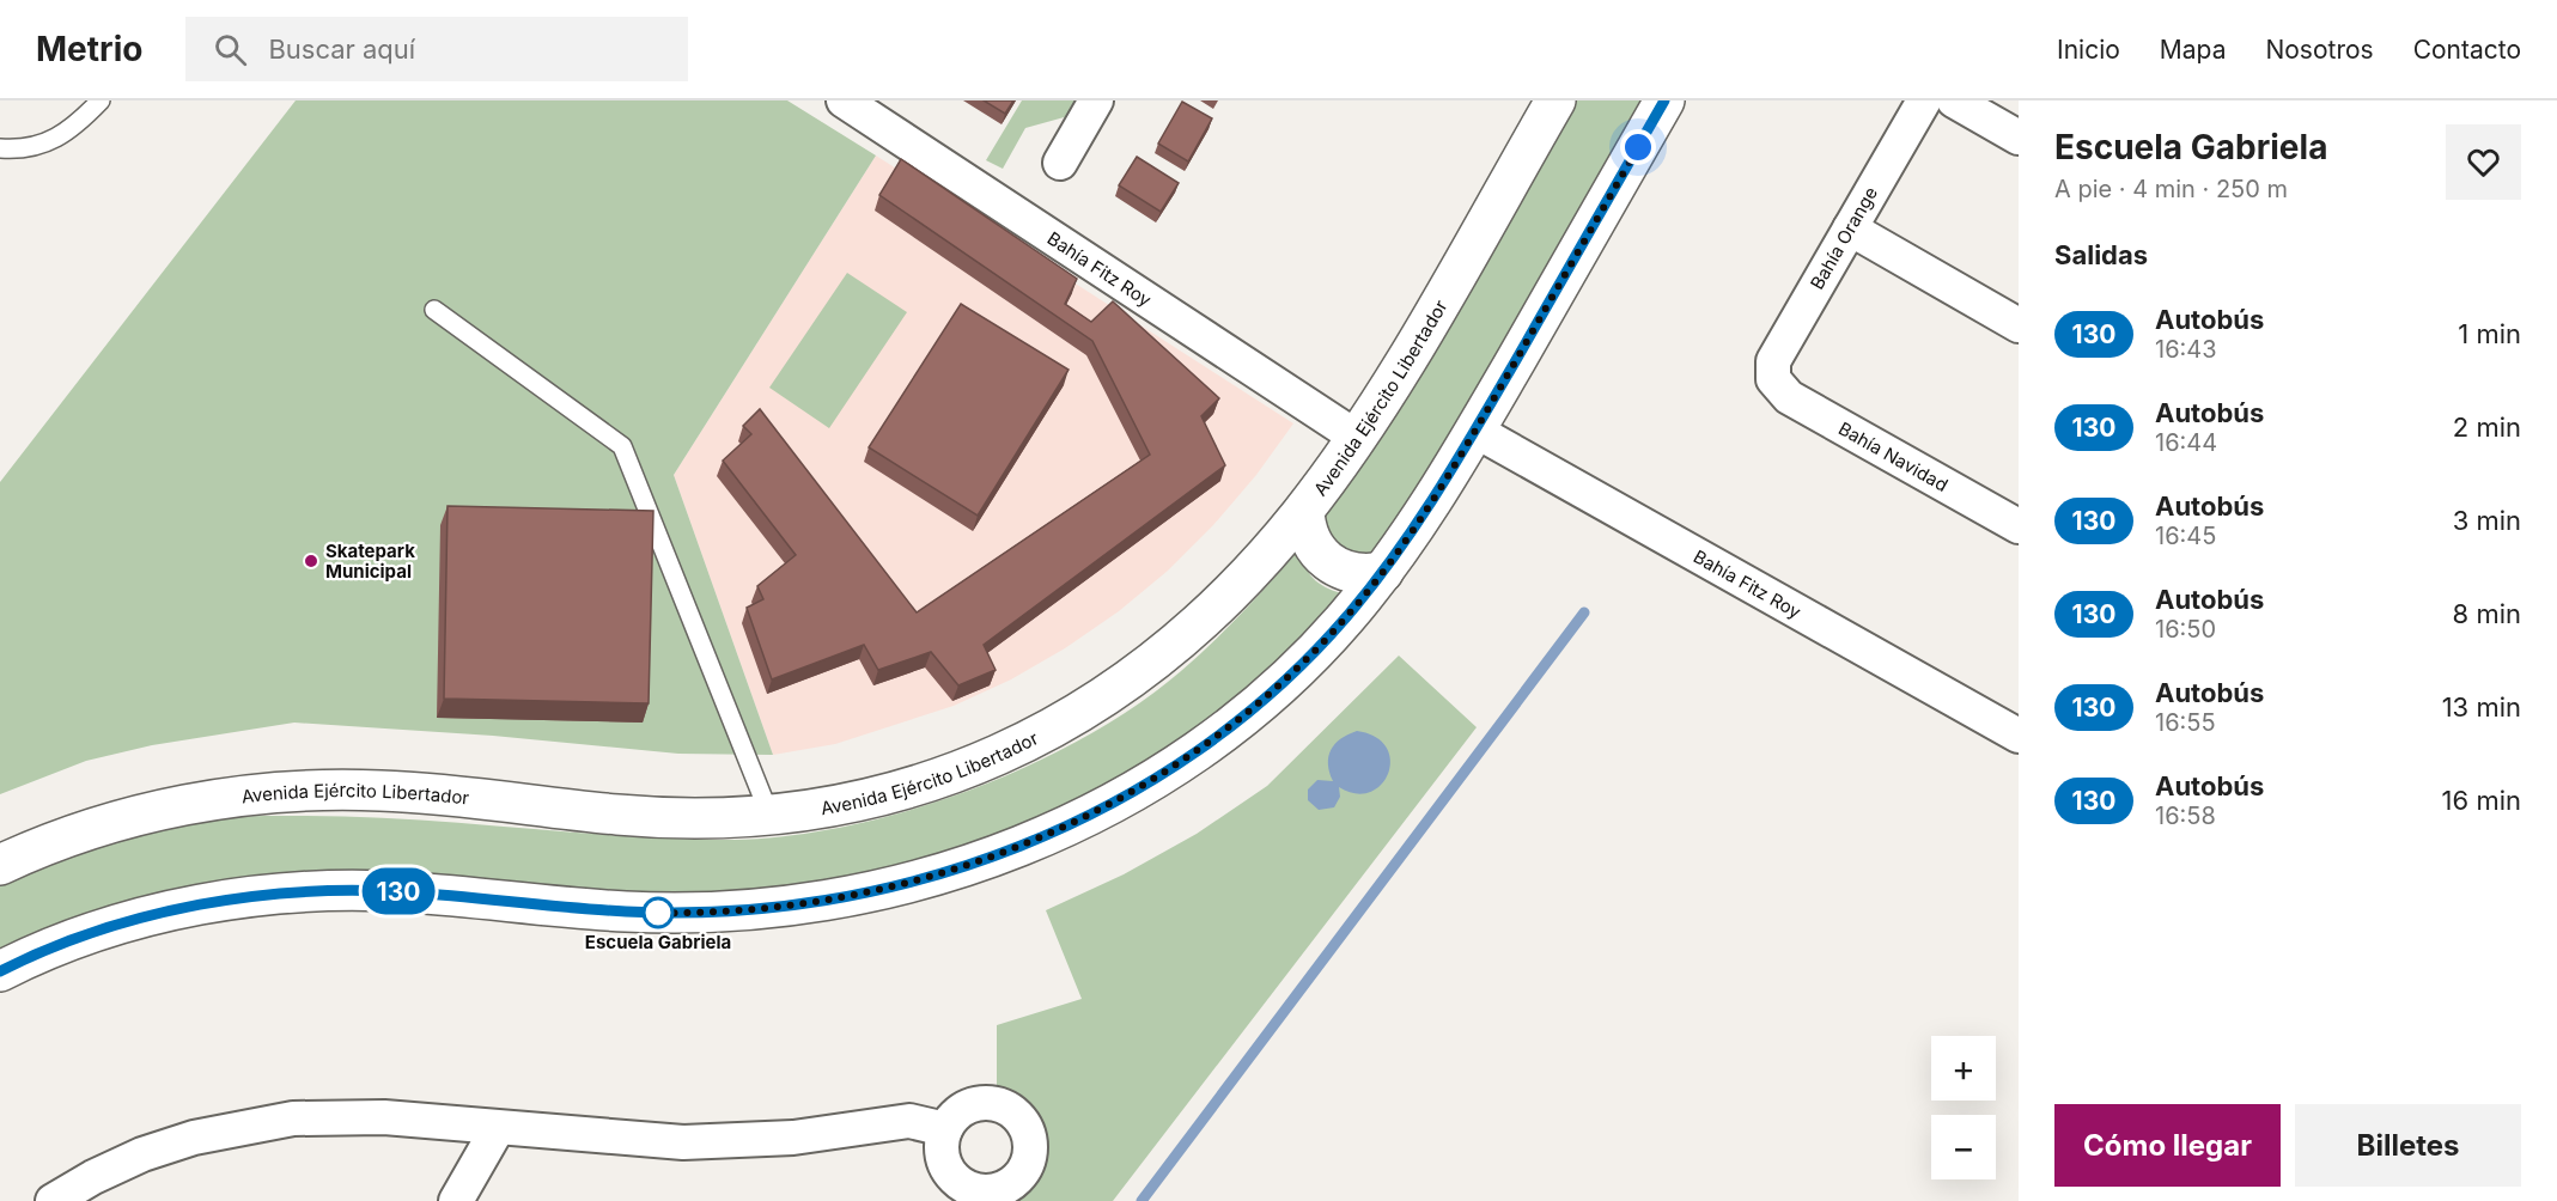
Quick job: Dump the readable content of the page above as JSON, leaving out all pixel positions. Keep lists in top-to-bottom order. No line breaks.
{"streets":{"main road":["Avenida Ejército Libertador"],"street":["Bahía Orange","Bahía Fitz Roy","Bahía Navidad"]},"crossings":[["Bahía Orange","Bahía Navidad"],["Bahía Fitz Roy","Avenida Ejército Libertador"]],"places":["Skatepark Municipal","Escuela Gabriela"],"lines":["bus line 130"],"page":{"header":"Metrio","search":"Buscar aquí","nav":["Inicio","Mapa","Nosotros","Contacto"],"on_map":"130","heading":[["Escuela Gabriela","A pie · 4 min · 250 m"],"Salidas"],"list":[{"mark":"130","name":"Autobús","note":"16:43","value":"1 min"},{"mark":"130","name":"Autobús","note":"16:44","value":"2 min"},{"mark":"130","name":"Autobús","note":"16:45","value":"3 min"},{"mark":"130","name":"Autobús","note":"16:50","value":"8 min"},{"mark":"130","name":"Autobús","note":"16:55","value":"13 min"},{"mark":"130","name":"Autobús","note":"16:58","value":"16 min"}],"map_buttons":["+","−"],"buttons":["Cómo llegar","Billetes"]}}
